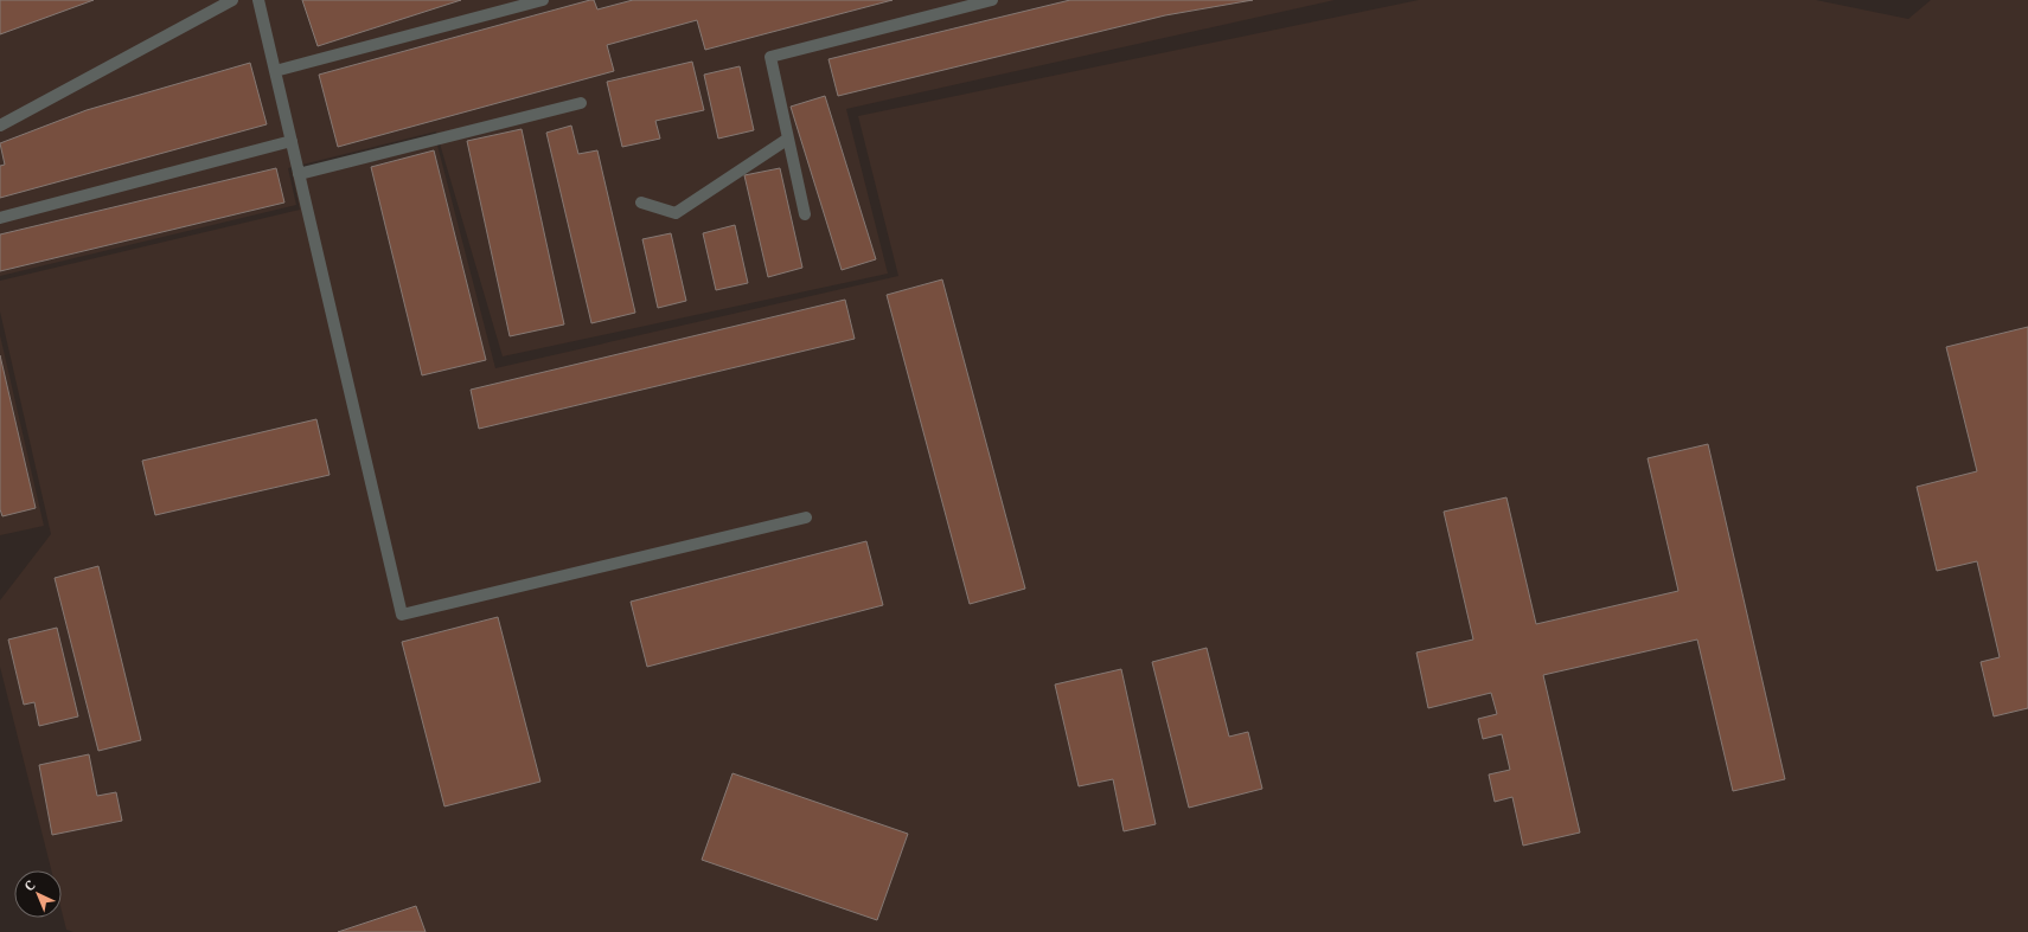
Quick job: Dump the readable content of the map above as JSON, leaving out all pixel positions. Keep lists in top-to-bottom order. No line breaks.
{"north":"top left"}
